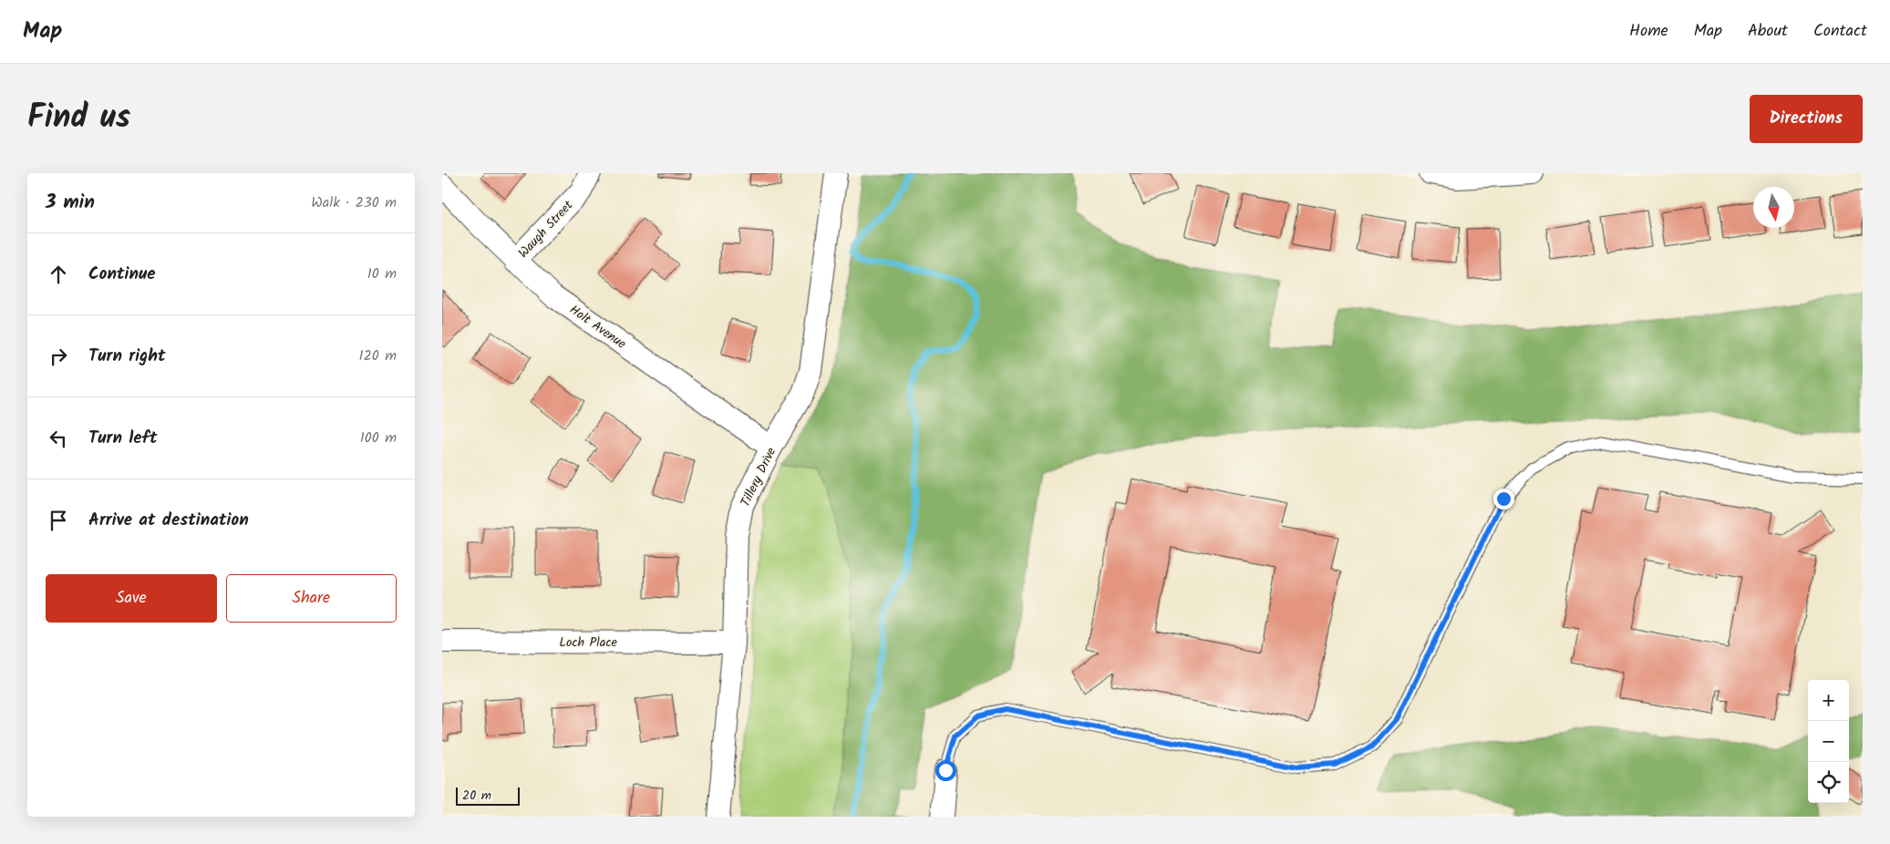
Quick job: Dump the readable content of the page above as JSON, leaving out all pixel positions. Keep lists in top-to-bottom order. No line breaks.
{"streets":{"street":["Waugh Street","Holt Avenue","Tillery Drive","Loch Place"]},"crossings":[["Waugh Street","Holt Avenue"],["Holt Avenue","Tillery Drive"],["Tillery Drive","Loch Place"]],"scale_bar":"20 m","north":"bottom","page":{"header":"Map","nav":["Home","Map","About","Contact"],"title":"Find us","buttons":["Directions",["Save","Share"]],"heading":["3 min","Walk · 230 m"],"list":[["Continue","10 m"],["Turn right","120 m"],["Turn left","100 m"],"Arrive at destination"],"map_buttons":["+","−"],"scale":"20 m"}}
